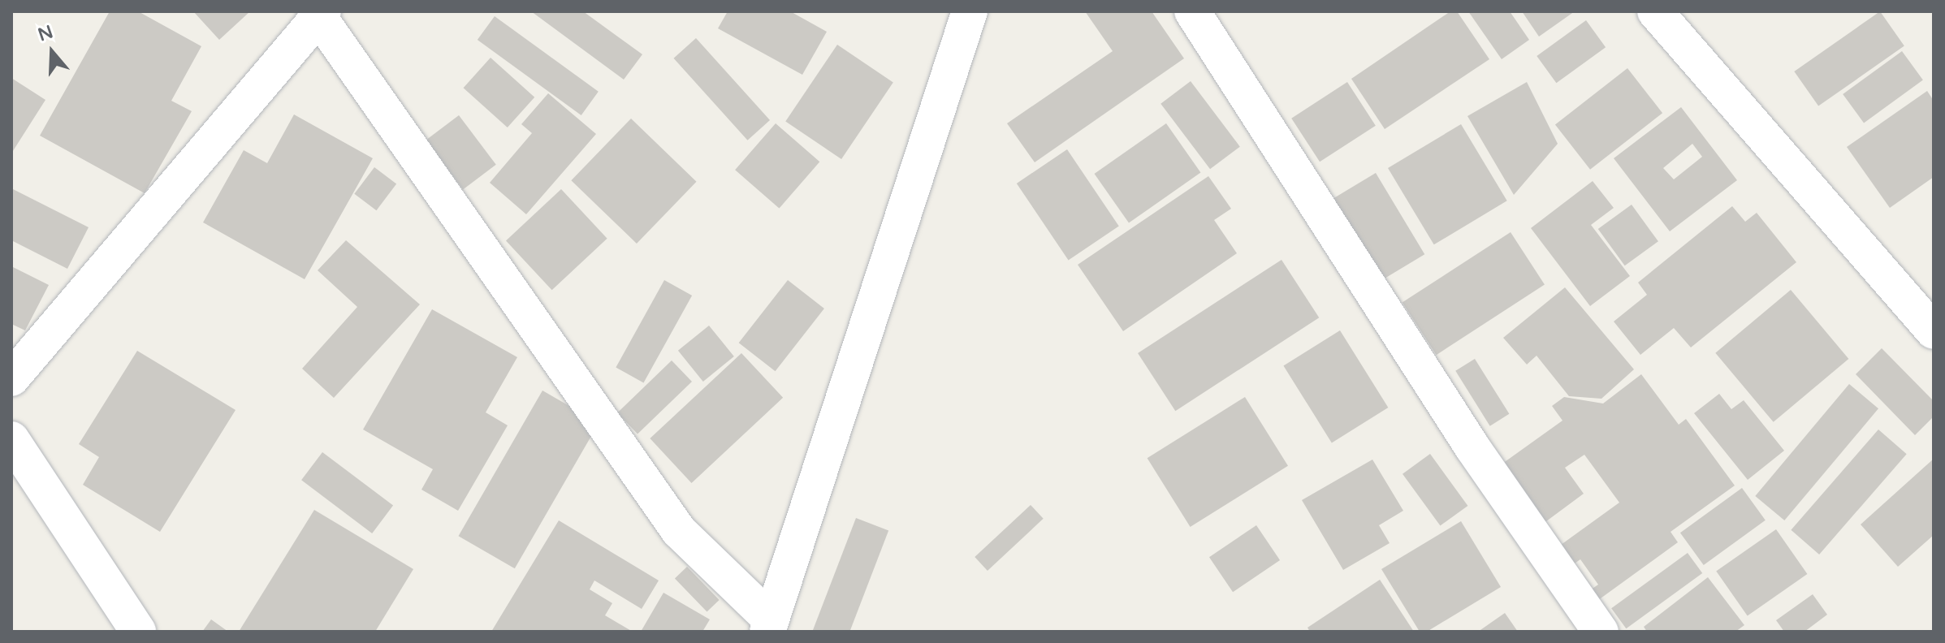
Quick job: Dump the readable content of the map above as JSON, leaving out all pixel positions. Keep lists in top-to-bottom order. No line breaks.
{"north":"top"}
